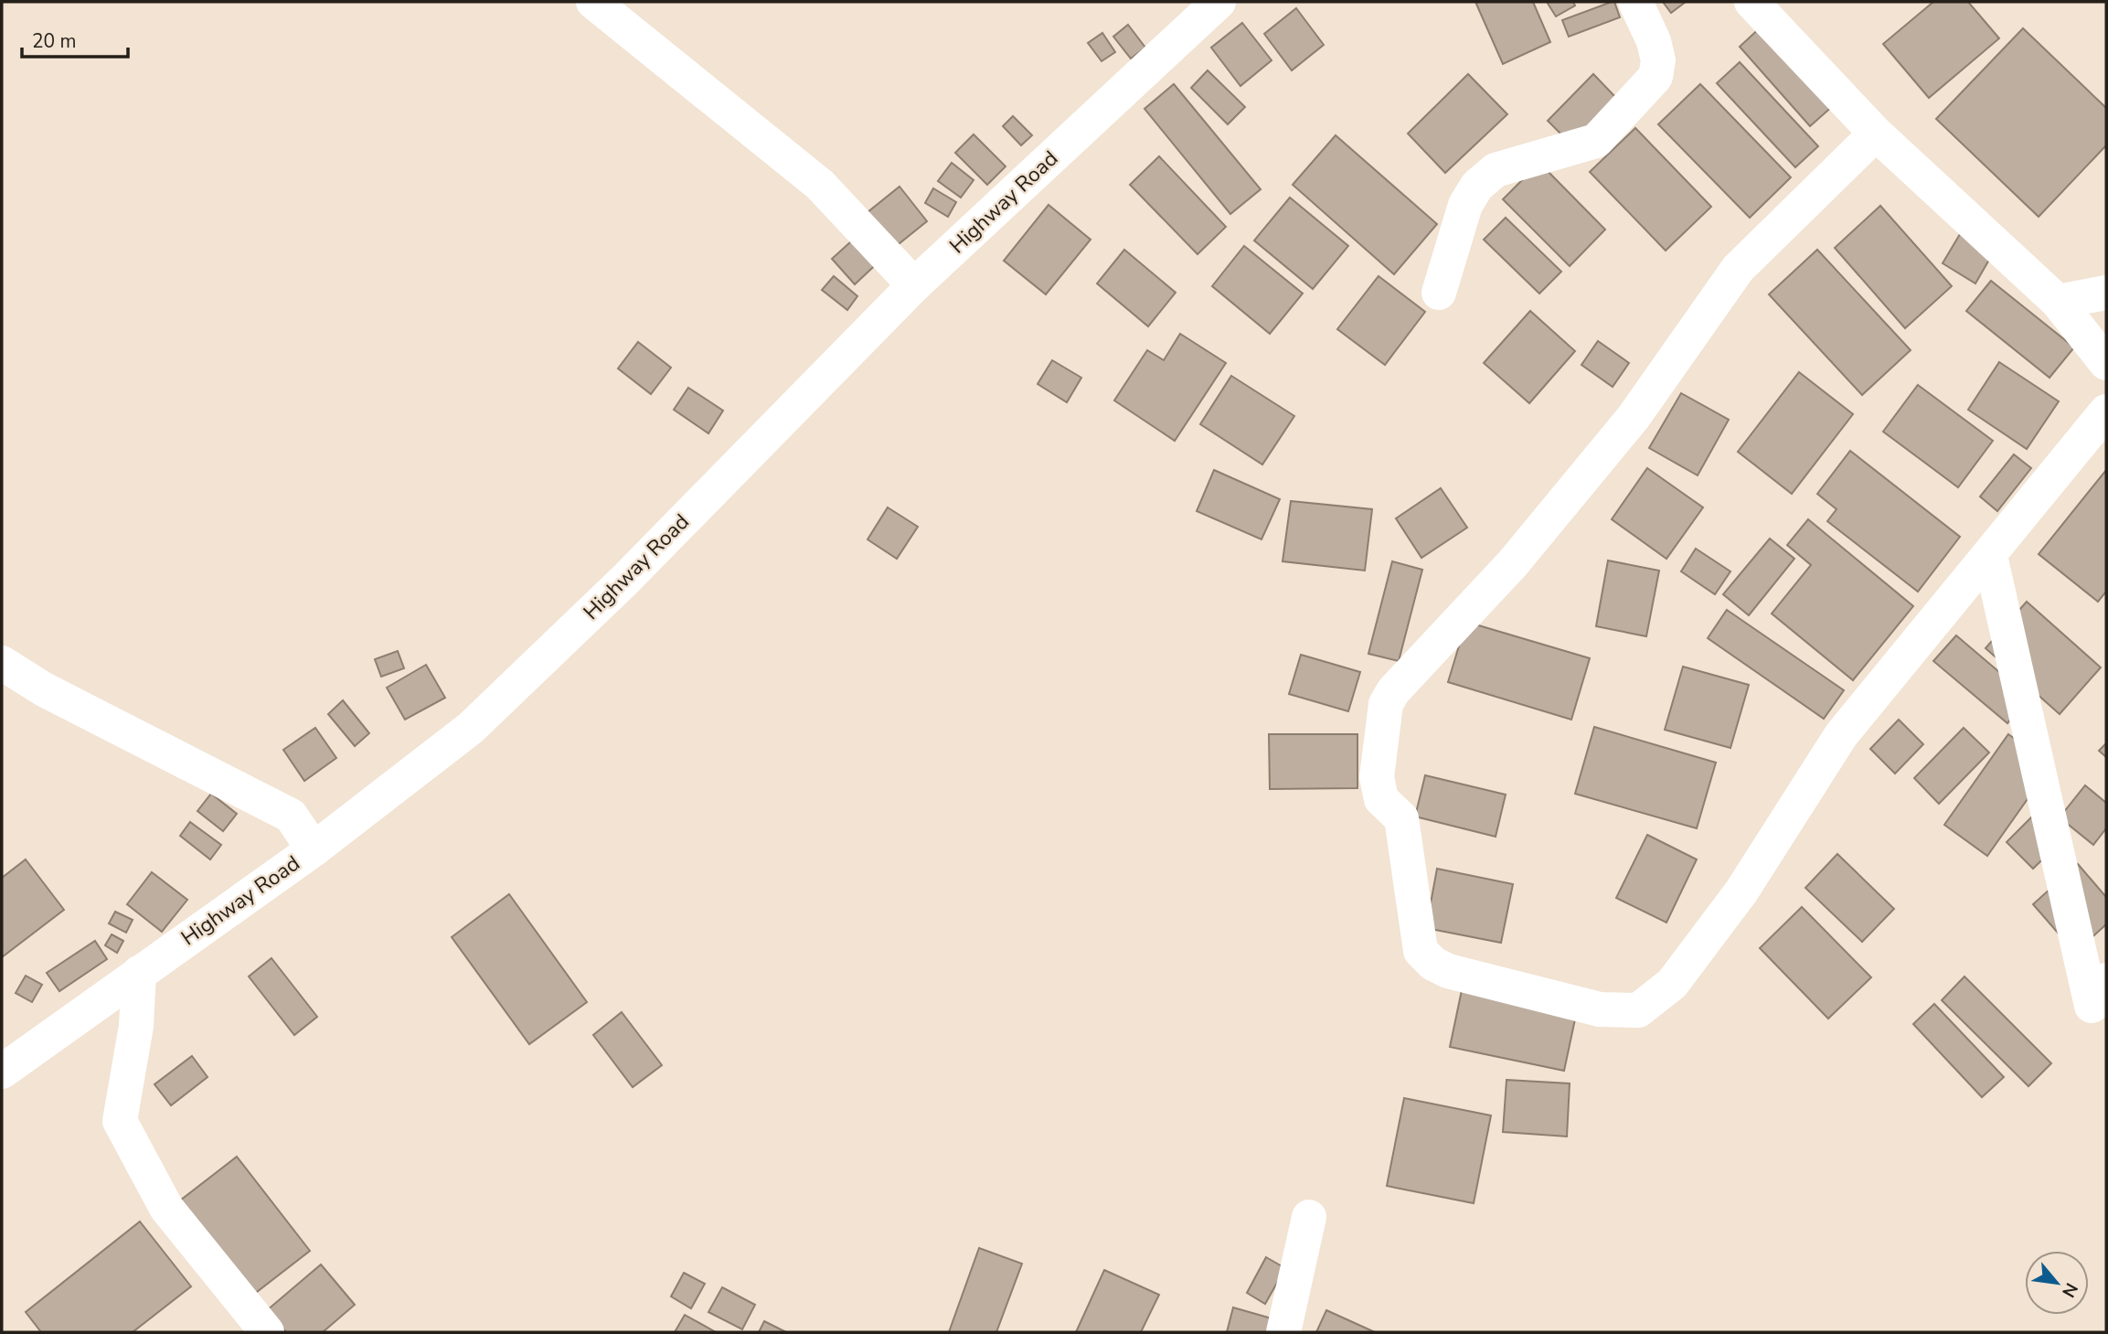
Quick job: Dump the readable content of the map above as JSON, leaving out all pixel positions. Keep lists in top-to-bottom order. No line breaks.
{"streets":{"street":["Highway Road"]},"scale_bar":"20 m","north":"bottom right"}
